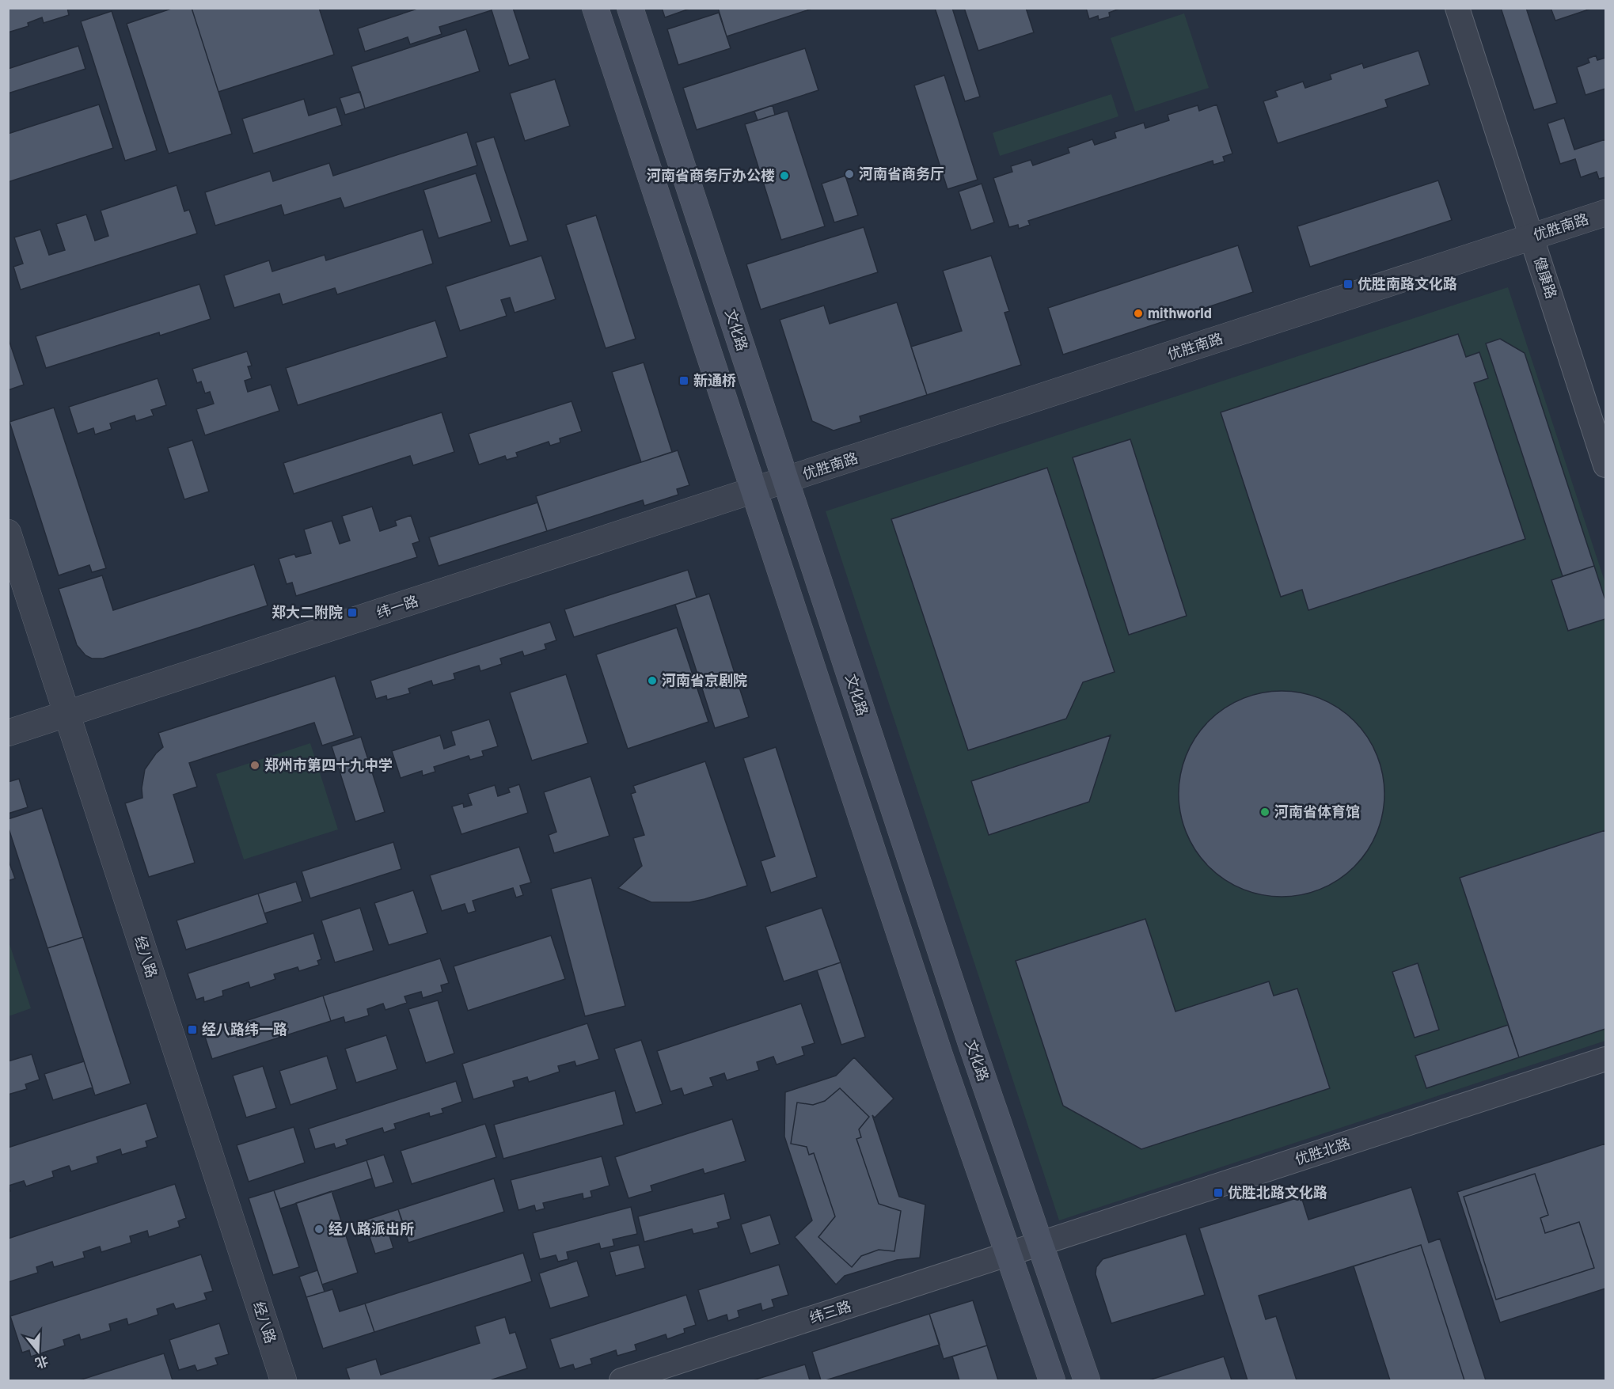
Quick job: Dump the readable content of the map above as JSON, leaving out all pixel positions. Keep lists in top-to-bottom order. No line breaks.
{"streets":{"main road":["文化路"],"street":["优胜南路","健康路","纬一路","经八路","优胜北路","纬三路"]},"crossings":[["优胜南路","健康路"],["优胜南路","文化路"],["优胜南路","纬一路"],["文化路","纬一路"],["文化路","优胜北路"],["文化路","纬三路"],["纬一路","经八路"],["优胜北路","纬三路"]],"places":{"other":["河南省商务厅","河南省商务厅办公楼","mithworld","河南省京剧院","郑州市第四十九中学","河南省体育馆","经八路派出所"],"transit":["优胜南路文化路","新通桥","郑大二附院","经八路纬一路","优胜北路文化路"]},"north":"bottom"}
